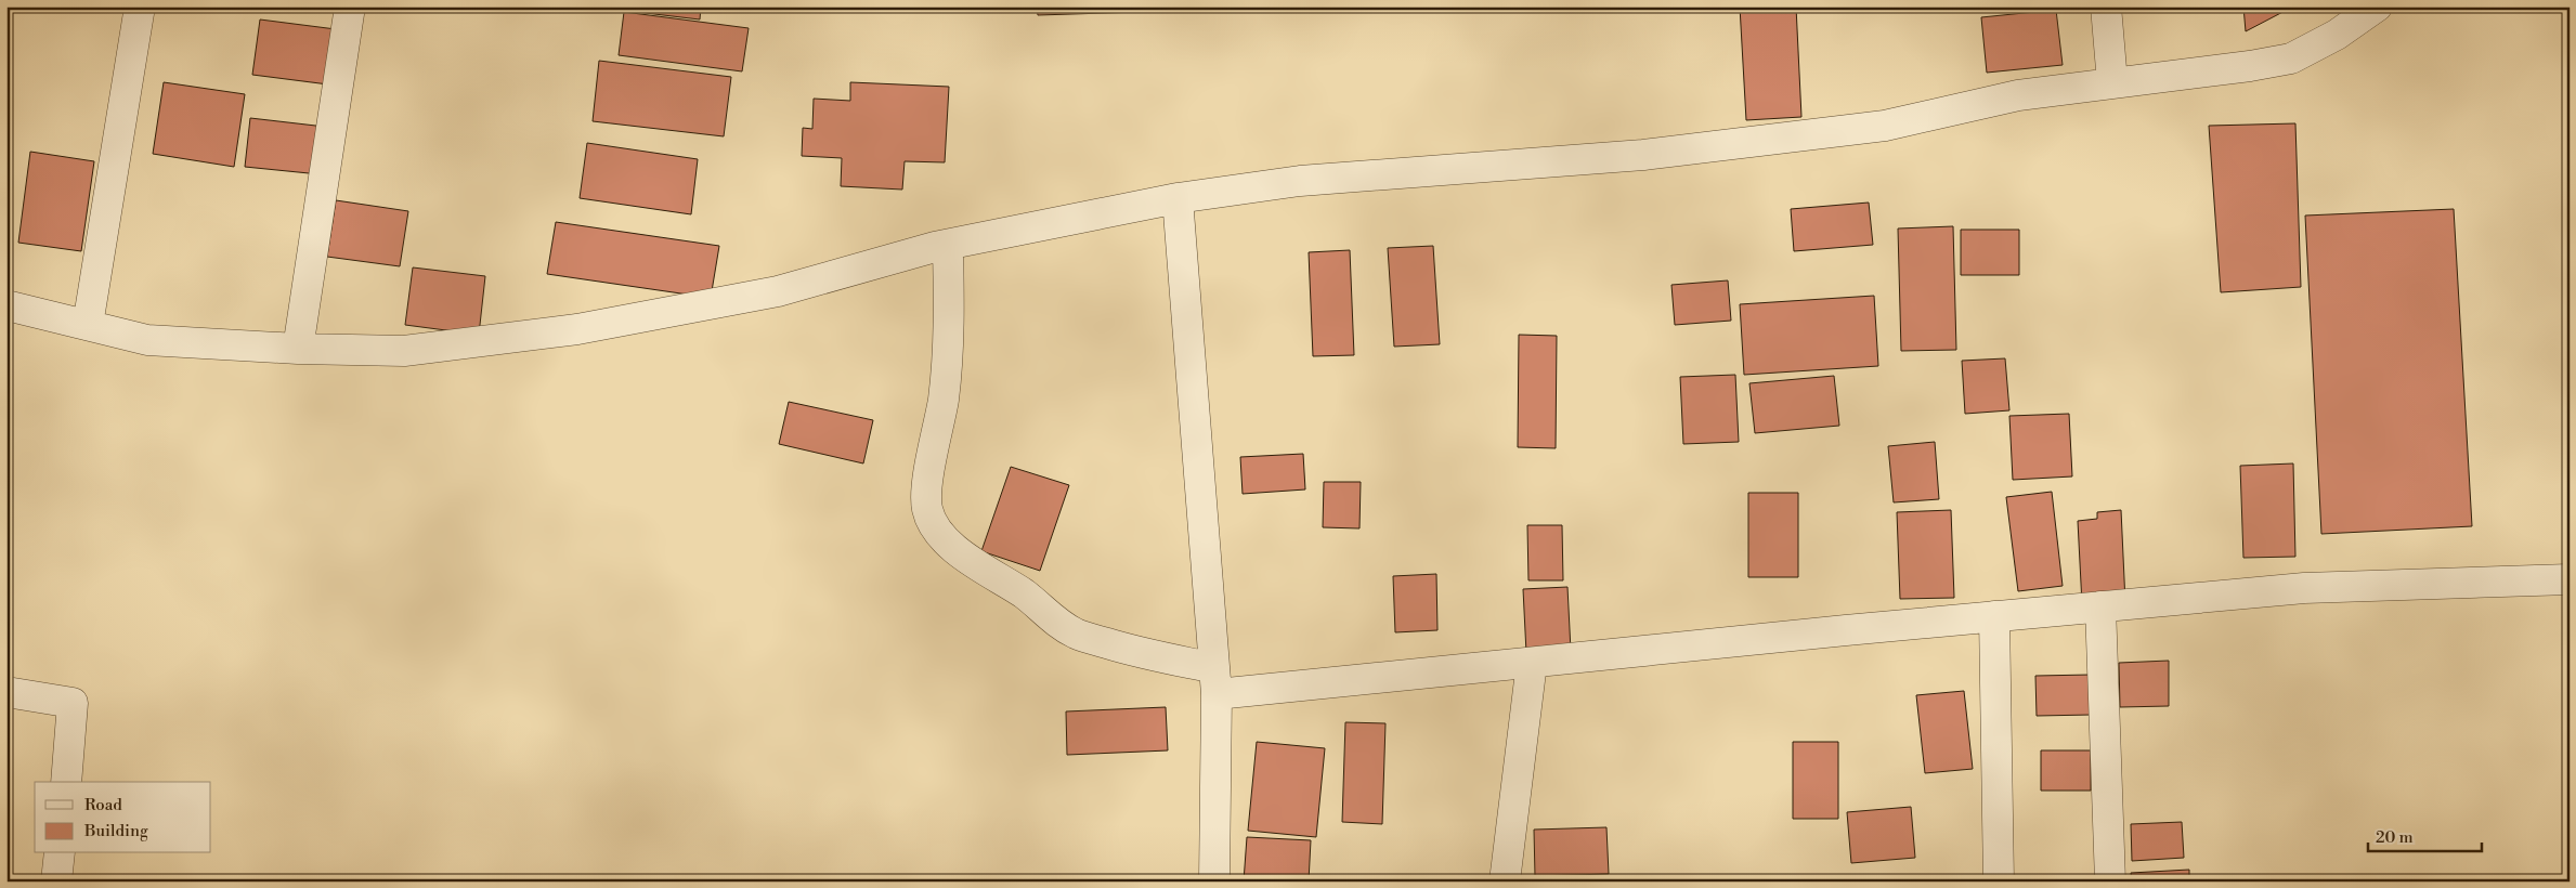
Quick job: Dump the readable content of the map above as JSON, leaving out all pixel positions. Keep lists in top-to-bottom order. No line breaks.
{"legend":["Road","Building"],"scale_bar":"20 m"}
